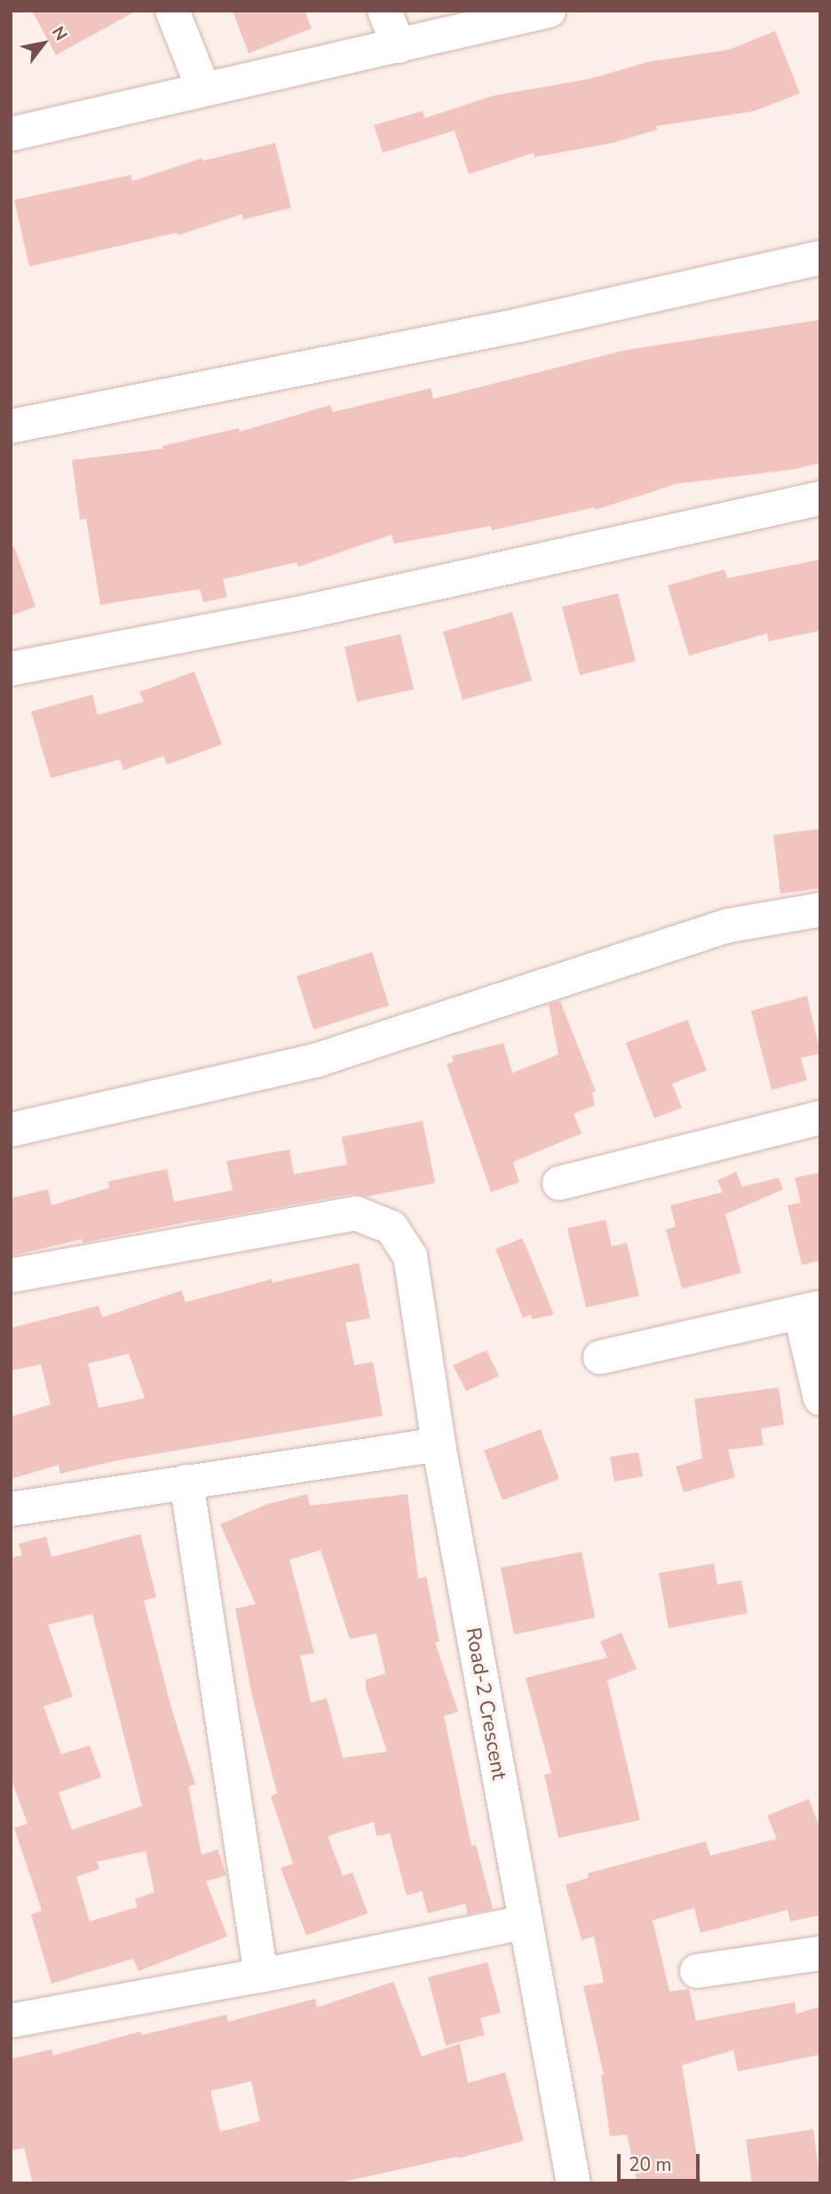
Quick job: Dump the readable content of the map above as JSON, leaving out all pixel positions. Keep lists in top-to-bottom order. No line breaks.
{"streets":{"street":["Road-2 Crescent"]},"scale_bar":"20 m","north":"top right"}
